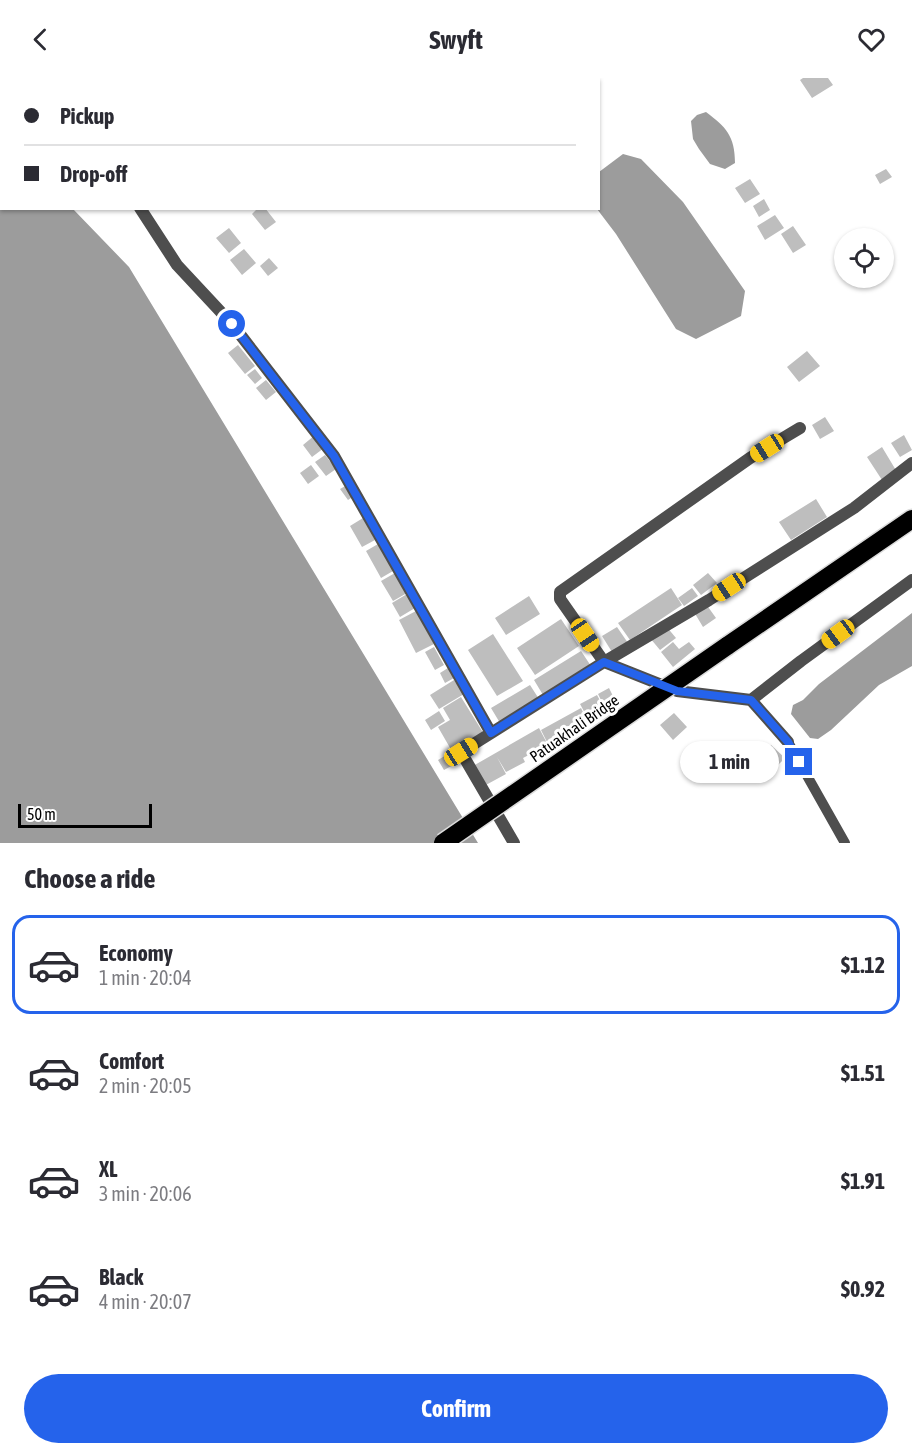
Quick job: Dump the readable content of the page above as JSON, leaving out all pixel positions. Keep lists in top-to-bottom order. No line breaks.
{"streets":{"highway":["Patuakhali Bridge"]},"scale_bar":"50 m","page":{"header":"Swyft","banner":["Pickup","Drop-off"],"bubble":"1 min","scale":"50 m","heading":"Choose a ride","list":[{"name":"Economy","note":"1 min · 20:04","value":"$1.12"},{"name":"Comfort","note":"2 min · 20:05","value":"$1.51"},{"name":"XL","note":"3 min · 20:06","value":"$1.91"},{"name":"Black","note":"4 min · 20:07","value":"$0.92"}],"buttons":"Confirm"}}
